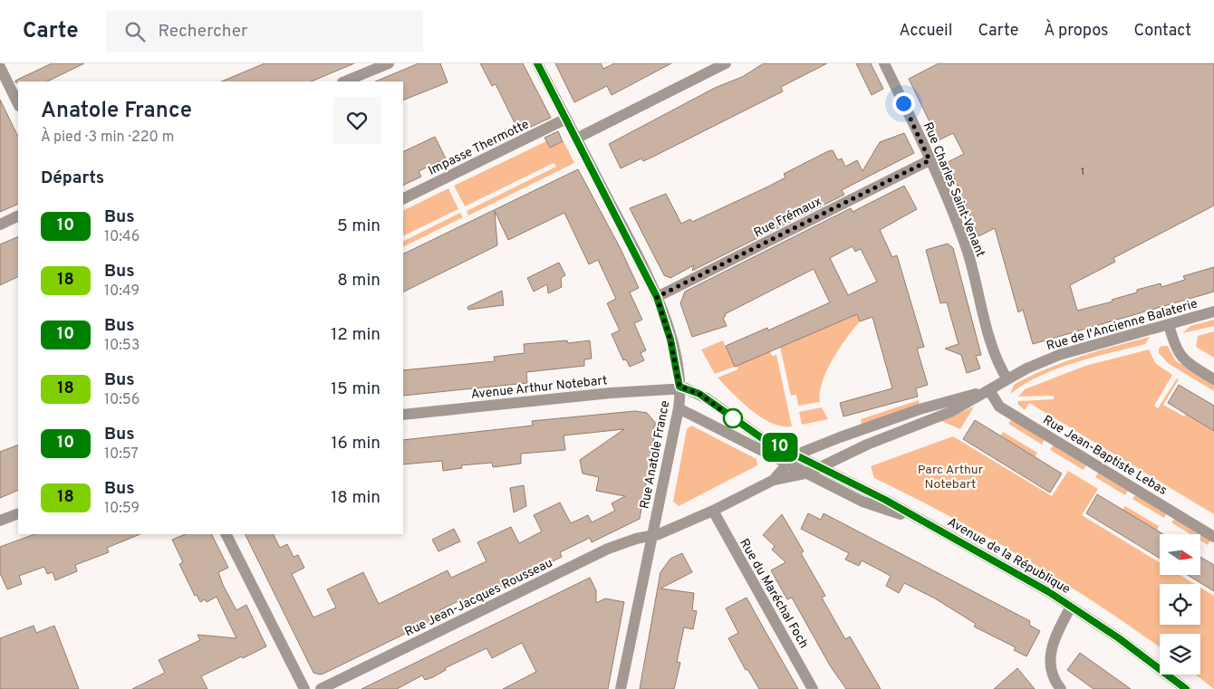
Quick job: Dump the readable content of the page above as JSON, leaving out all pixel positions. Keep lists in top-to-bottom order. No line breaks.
{"streets":{"street":["Impasse Thermotte","Rue Charles Saint-Venant","Rue Frémaux","Rue de l'Ancienne Balaterie","Avenue Arthur Notebart","Rue Anatole France","Rue Jean-Baptiste Lebas","Avenue de la République","Rue du Maréchal Foch","Rue Jean-Jacques Rousseau"]},"crossings":[["Impasse Thermotte","Rue Anatole France"],["Rue Charles Saint-Venant","Rue Frémaux"],["Rue Charles Saint-Venant","Rue de l'Ancienne Balaterie"],["Rue Frémaux","Rue Anatole France"],["Rue de l'Ancienne Balaterie","Rue Anatole France"],["Rue de l'Ancienne Balaterie","Rue Jean-Baptiste Lebas"],["Rue de l'Ancienne Balaterie","Avenue de la République"],["Rue de l'Ancienne Balaterie","Rue du Maréchal Foch"],["Rue de l'Ancienne Balaterie","Rue Jean-Jacques Rousseau"],["Avenue Arthur Notebart","Rue Anatole France"],["Avenue Arthur Notebart","Avenue de la République"],["Rue Anatole France","Avenue de la République"],["Rue Anatole France","Rue Jean-Jacques Rousseau"]],"parks":["Parc Arthur Notebart"],"lines":["bus line 10"],"house_numbers":["1"],"north":"right","page":{"header":"Carte","search":"Rechercher","nav":["Accueil","Carte","À propos","Contact"],"on_map":"10","heading":[["Anatole France","À pied · 3 min · 220 m"],"Départs"],"list":[{"mark":"10","name":"Bus","note":"10:46","value":"5 min"},{"mark":"18","name":"Bus","note":"10:49","value":"8 min"},{"mark":"10","name":"Bus","note":"10:53","value":"12 min"},{"mark":"18","name":"Bus","note":"10:56","value":"15 min"},{"mark":"10","name":"Bus","note":"10:57","value":"16 min"},{"mark":"18","name":"Bus","note":"10:59","value":"18 min"}]}}
